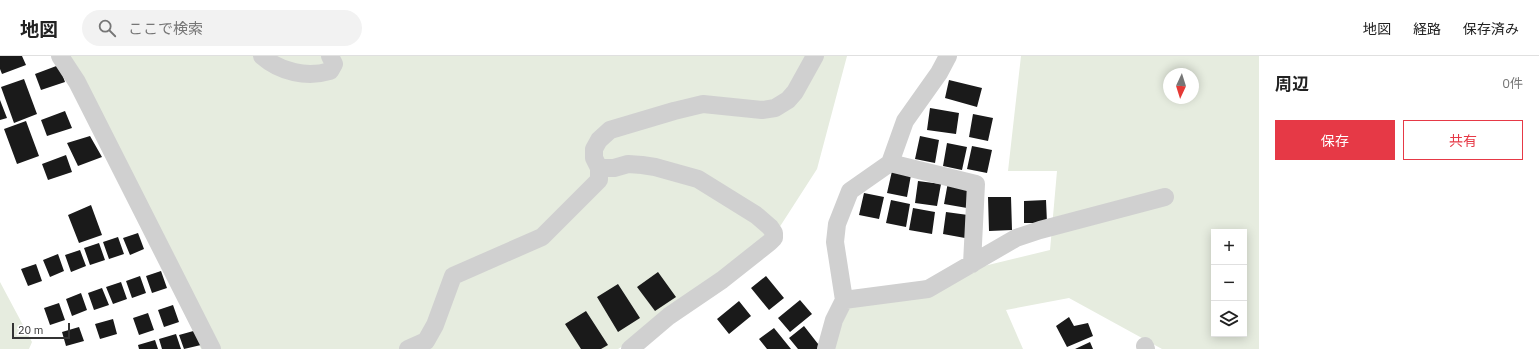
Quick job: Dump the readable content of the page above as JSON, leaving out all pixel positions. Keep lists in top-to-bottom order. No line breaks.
{"scale_bar":"20 m","north":"bottom","page":{"header":"地図","search":"ここで検索","nav":["地図","経路","保存済み"],"heading":["周辺","0件"],"buttons":["保存","共有"],"map_buttons":["+","−"],"scale":"20 m"}}
